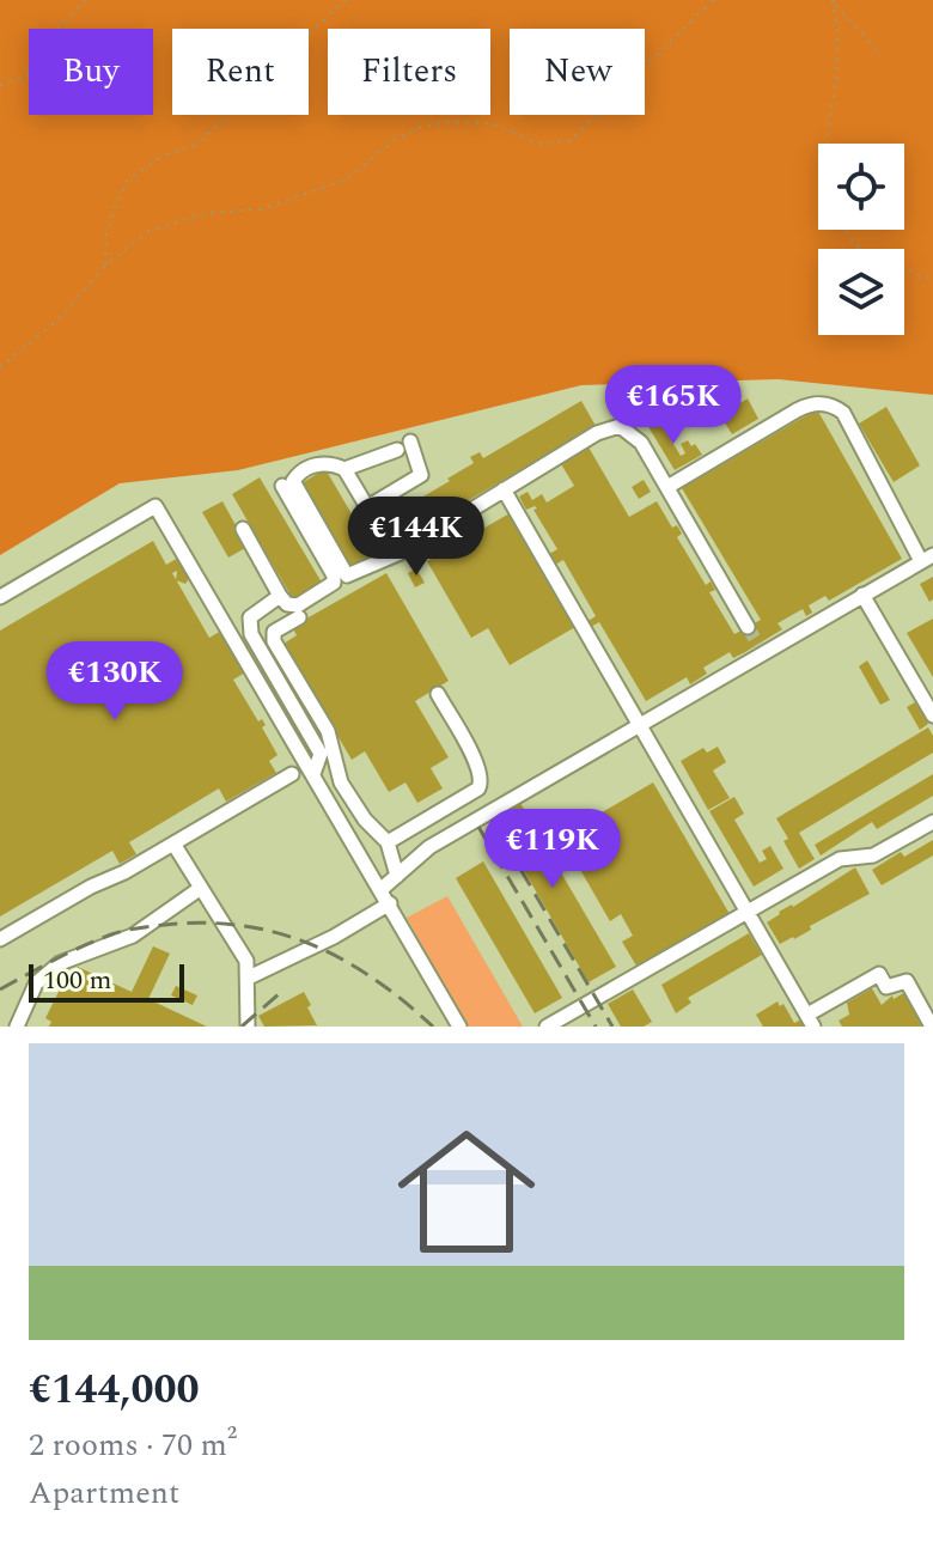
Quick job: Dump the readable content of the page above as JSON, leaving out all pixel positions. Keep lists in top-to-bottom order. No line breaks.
{"scale_bar":"100 m","page":{"chip":["Buy","Rent","Filters","New"],"price":["€165K","€144K","€130K","€119K"],"scale":"100 m","list":[{"name":"€144,000","note":"2 rooms · 70 m² · Apartment"}]}}
